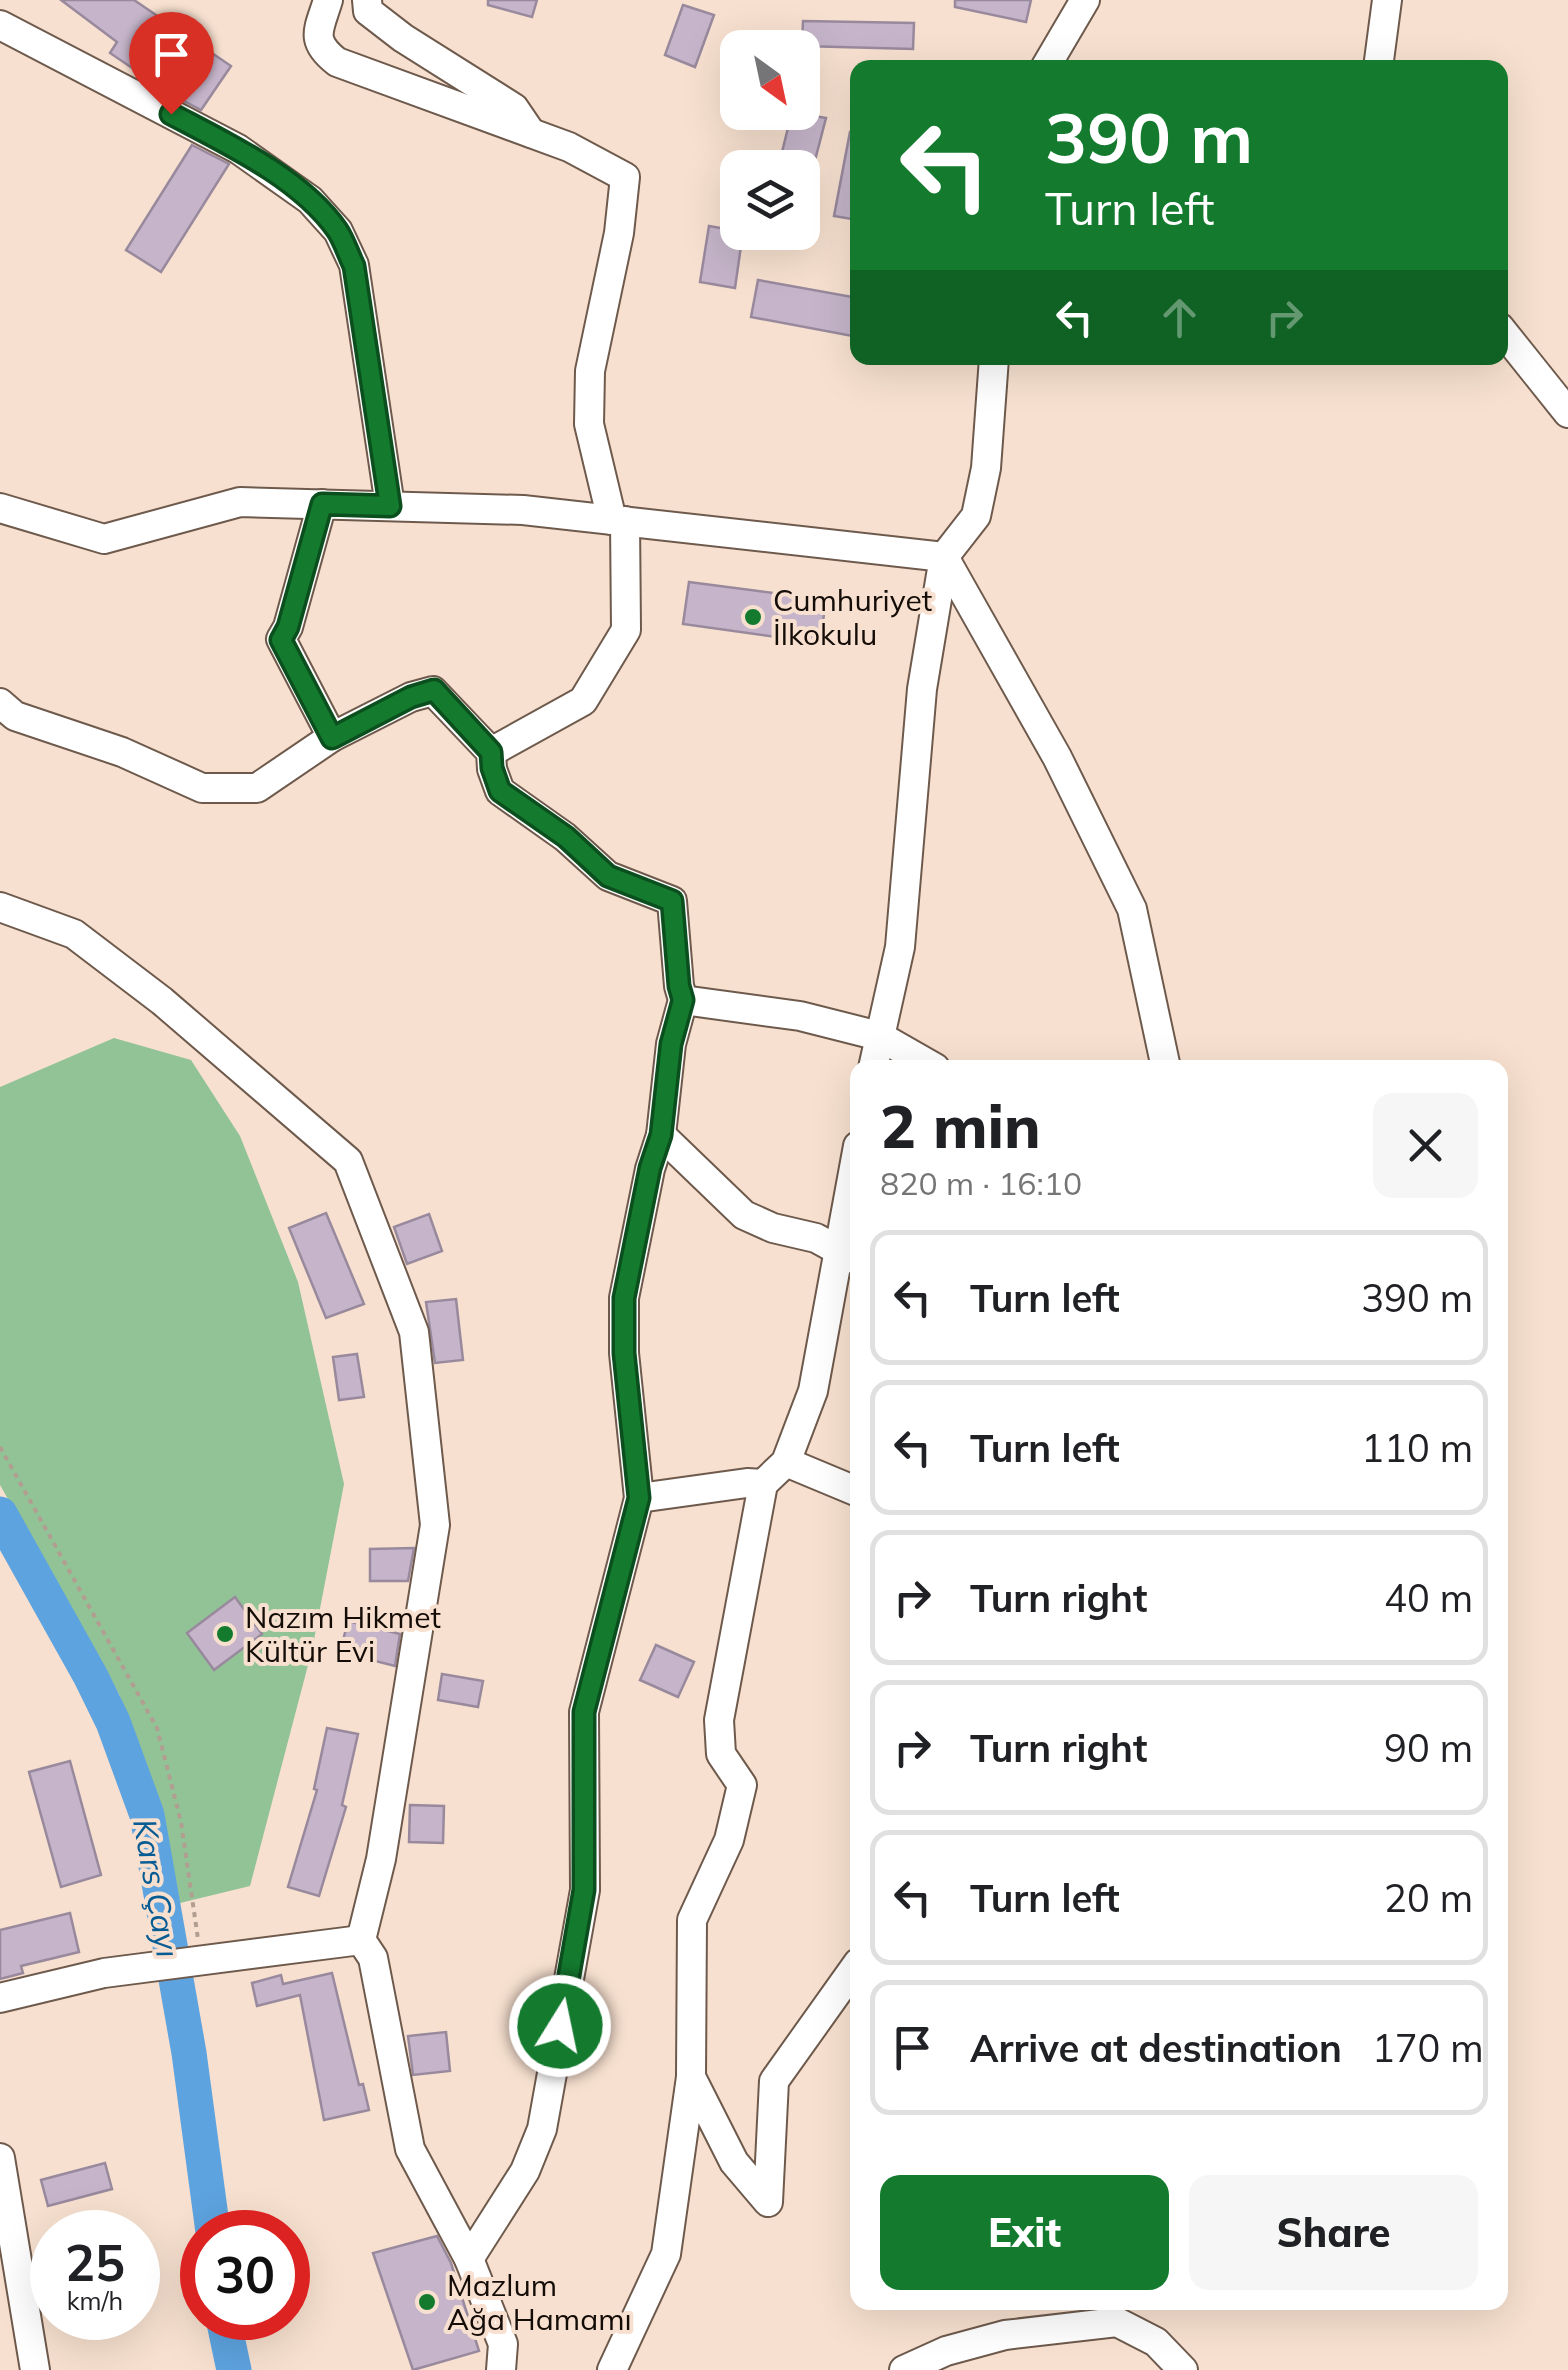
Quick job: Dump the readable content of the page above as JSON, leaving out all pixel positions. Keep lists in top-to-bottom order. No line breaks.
{"water":["Kars Çayı"],"places":["Cumhuriyet İlkokulu","Nazım Hikmet Kültür Evi","Mazlum Ağa Hamamı"],"north":"bottom right","page":{"turn":["390 m","Turn left"],"heading":["2 min","820 m · 16:10"],"list":[{"name":"Turn left","value":"390 m"},{"name":"Turn left","value":"110 m"},{"name":"Turn right","value":"40 m"},{"name":"Turn right","value":"90 m"},{"name":"Turn left","value":"20 m"},{"name":"Arrive at destination","value":"170 m"}],"buttons":["Exit","Share"],"speed":"25 km/h","limit":"30"}}
